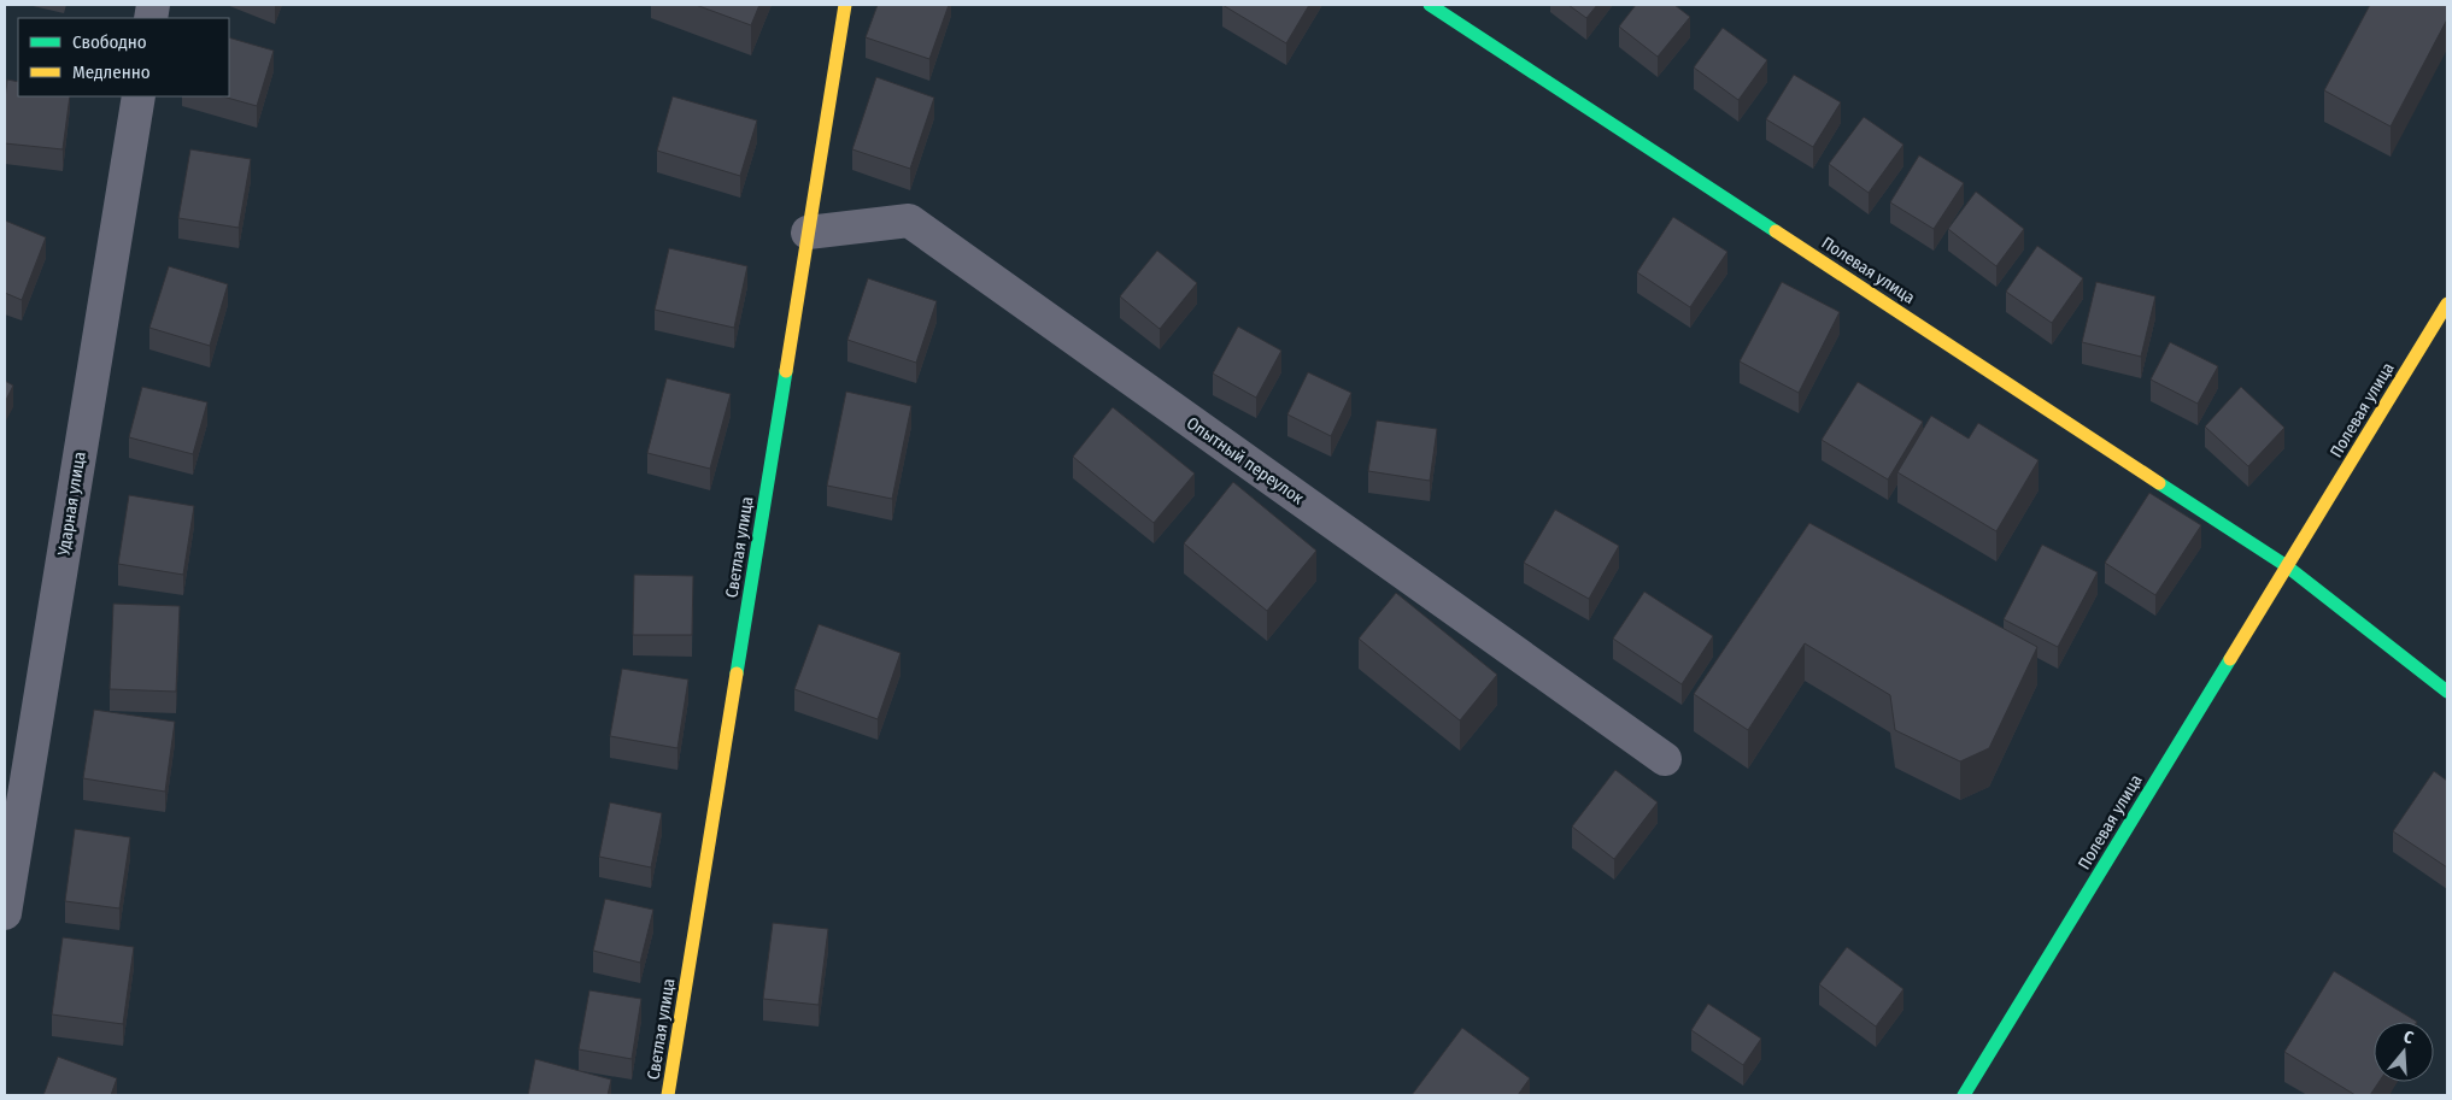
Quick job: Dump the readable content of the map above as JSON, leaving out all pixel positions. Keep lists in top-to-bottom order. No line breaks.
{"streets":{"street":["Полевая улица","Опытный переулок","Ударная улица","Светлая улица"]},"crossings":[["Опытный переулок","Светлая улица"]],"legend":["Свободно","Медленно"],"north":"top"}
